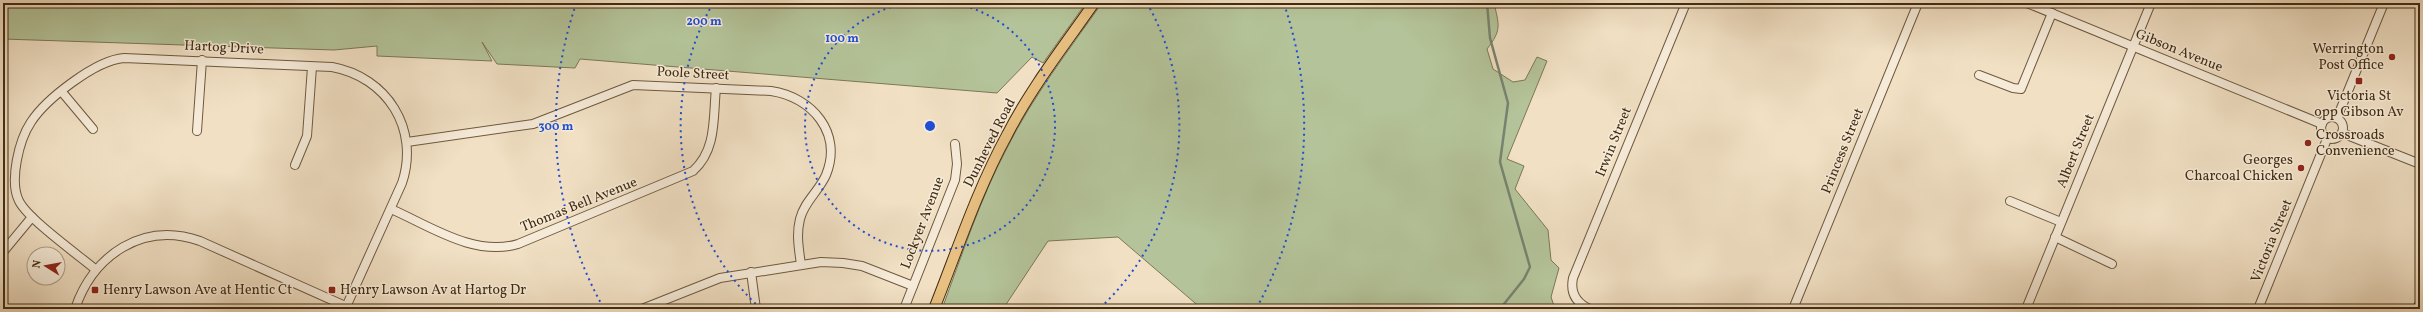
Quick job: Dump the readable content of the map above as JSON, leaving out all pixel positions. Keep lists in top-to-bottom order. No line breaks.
{"streets":{"main road":["Dunheved Road"],"street":["Hartog Drive","Gibson Avenue","Poole Street","Irwin Street","Princess Street","Albert Street","Thomas Bell Avenue","Lockyer Avenue","Victoria Street"]},"crossings":[["Hartog Drive","Poole Street"],["Hartog Drive","Thomas Bell Avenue"],["Gibson Avenue","Albert Street"],["Gibson Avenue","Victoria Street"],["Poole Street","Thomas Bell Avenue"]],"places":{"other":["Werrington Post Office","Crossroads Convenience","Georges Charcoal Chicken"],"transit":["Victoria St opp Gibson Av","Henry Lawson Ave at Hentic Ct","Henry Lawson Av at Hartog Dr"]},"north":"left","rings":["200 m","100 m","300 m"]}
